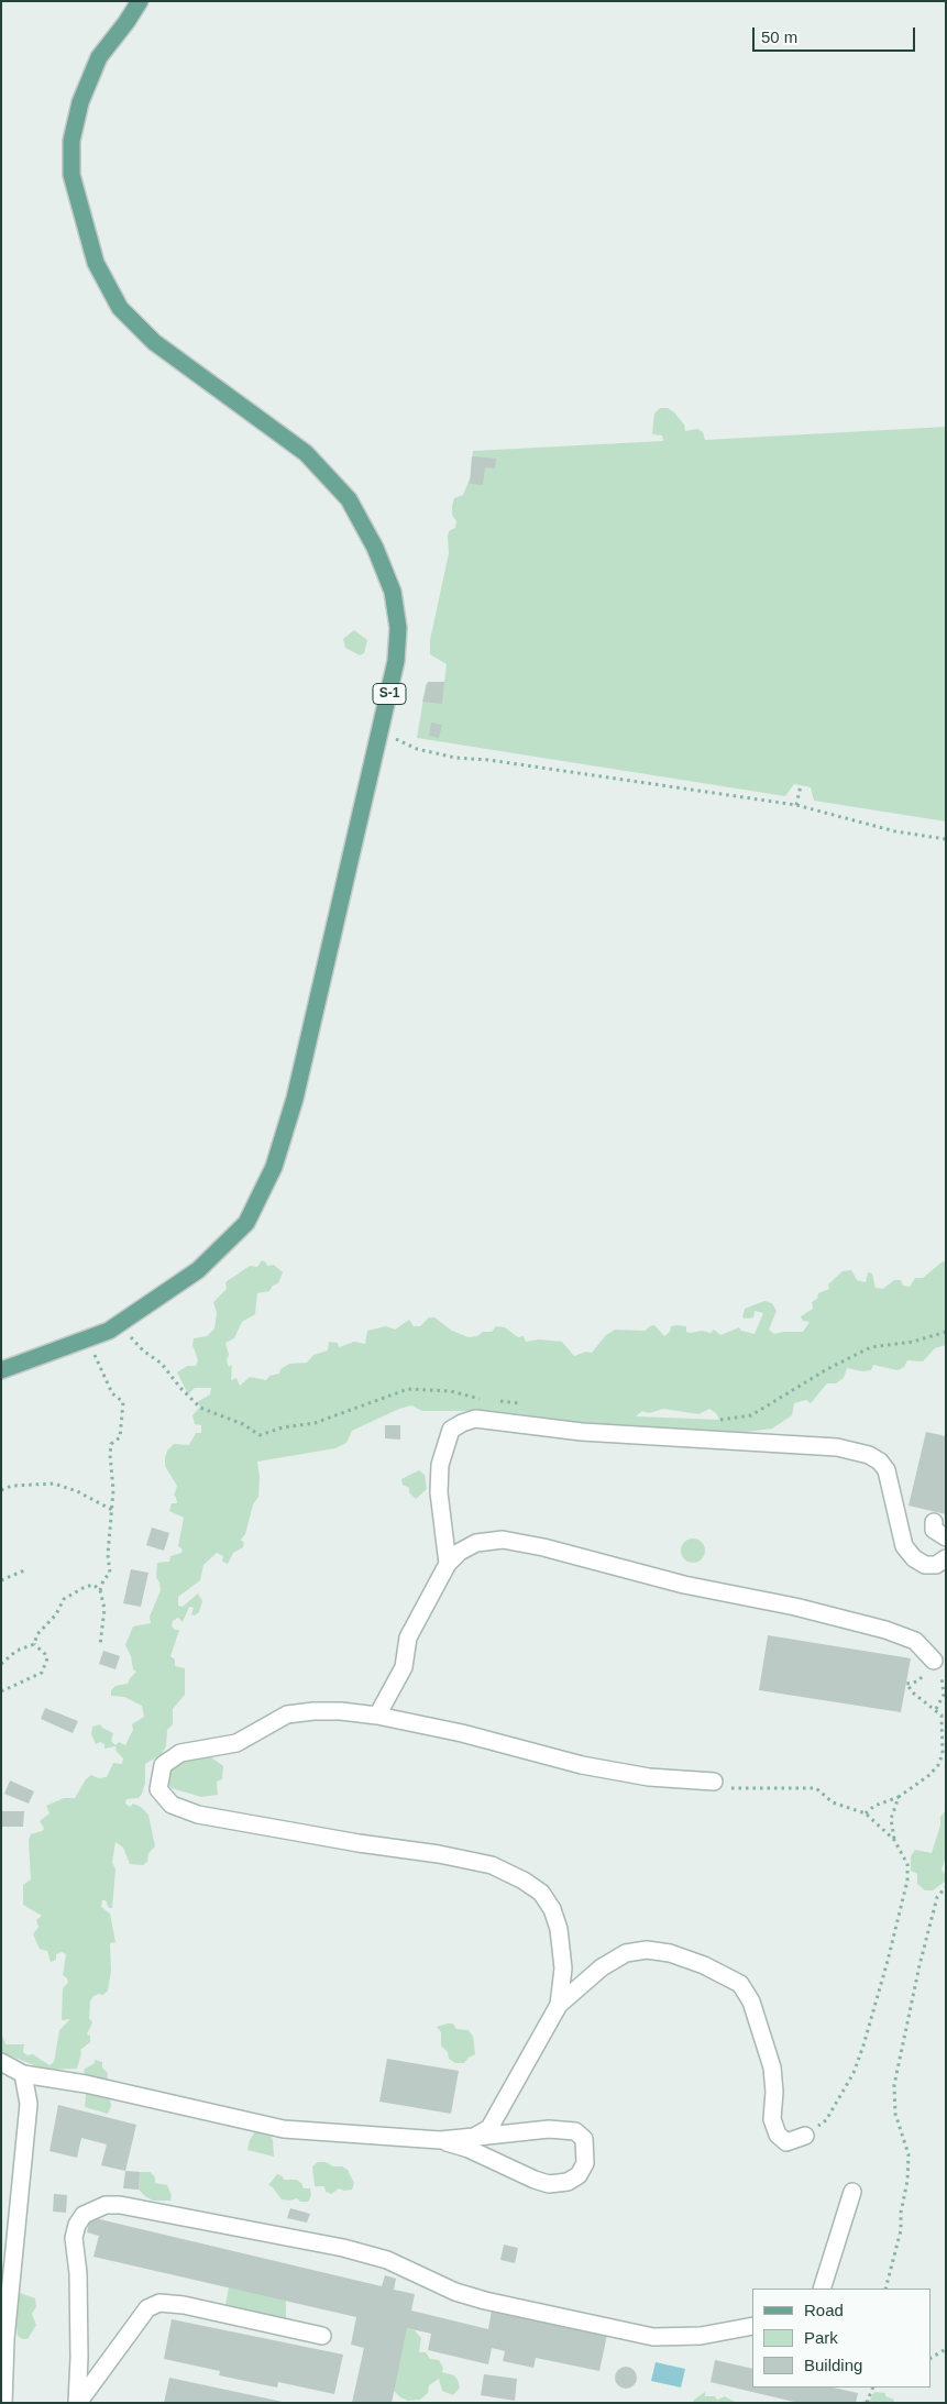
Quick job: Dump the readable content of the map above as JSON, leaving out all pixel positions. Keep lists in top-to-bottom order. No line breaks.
{"streets":{"main road":["S-1"]},"legend":["Road","Park","Building"],"scale_bar":"50 m"}
